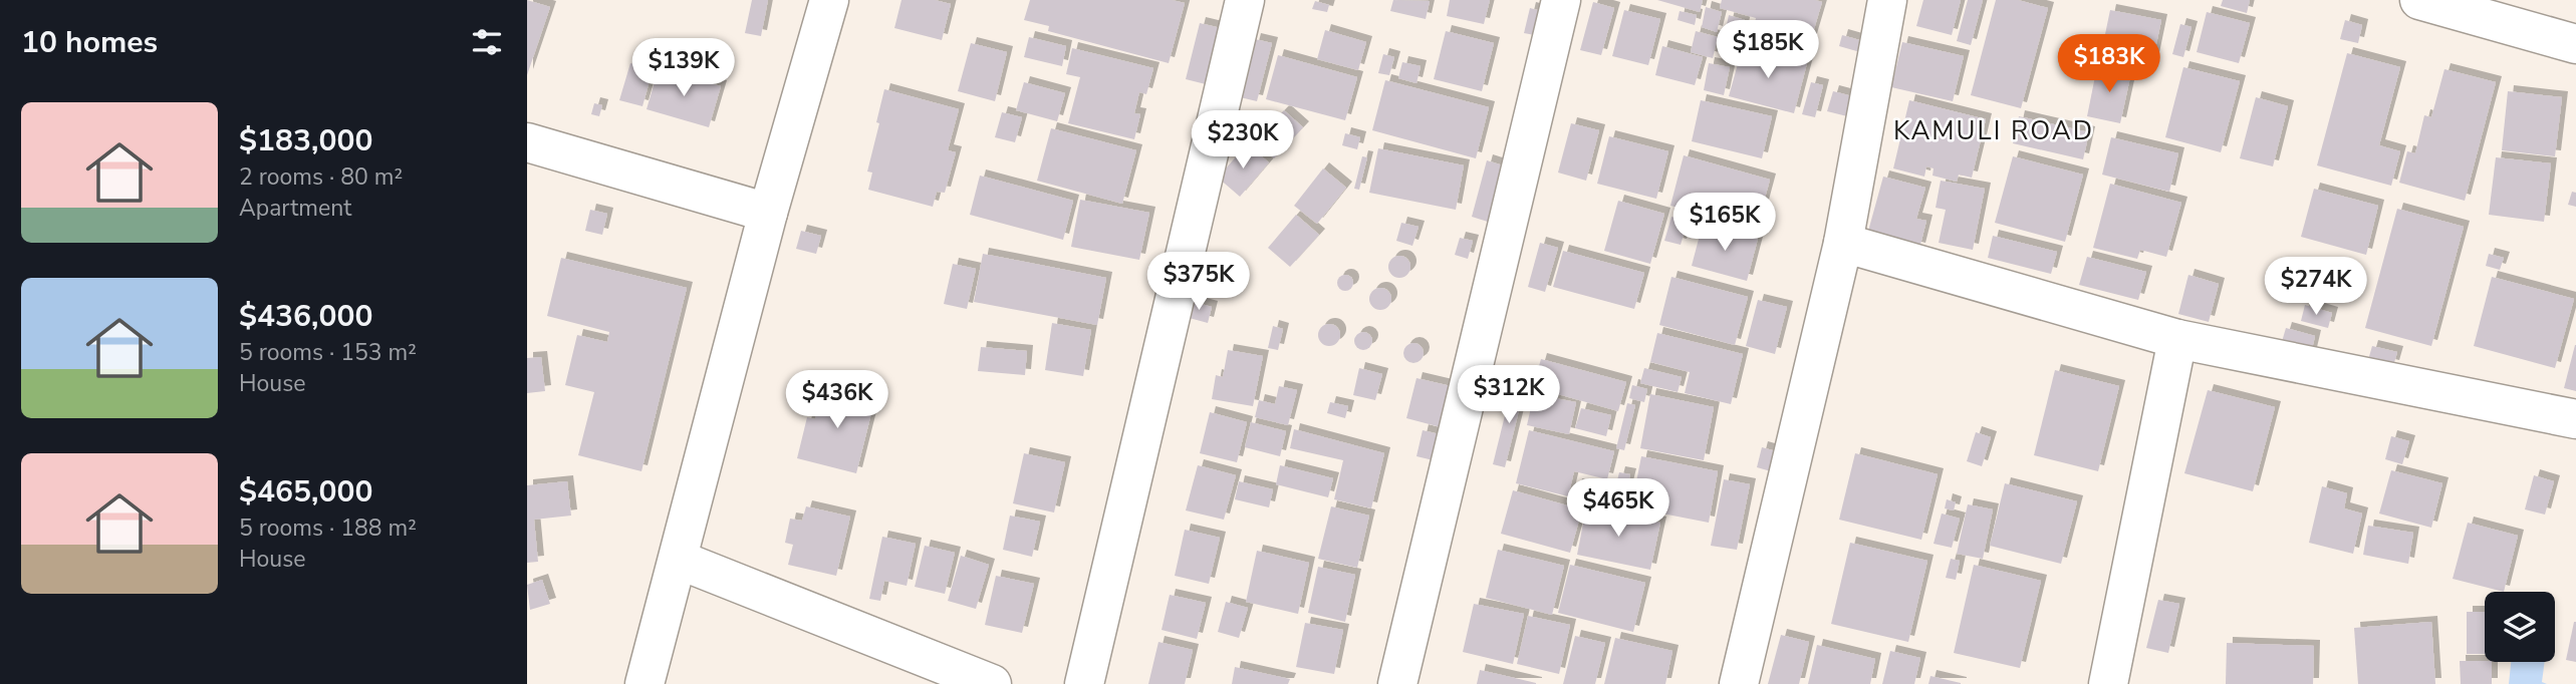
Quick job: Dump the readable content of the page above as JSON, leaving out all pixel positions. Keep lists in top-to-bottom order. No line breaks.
{"districts":["KAMULI ROAD"],"page":{"heading":"10 homes","price":["$185K","$183K","$139K","$230K","$165K","$375K","$274K","$312K","$436K","$465K"],"list":[{"name":"$183,000","note":"2 rooms · 80 m² · Apartment"},{"name":"$436,000","note":"5 rooms · 153 m² · House"},{"name":"$465,000","note":"5 rooms · 188 m² · House"}]}}
